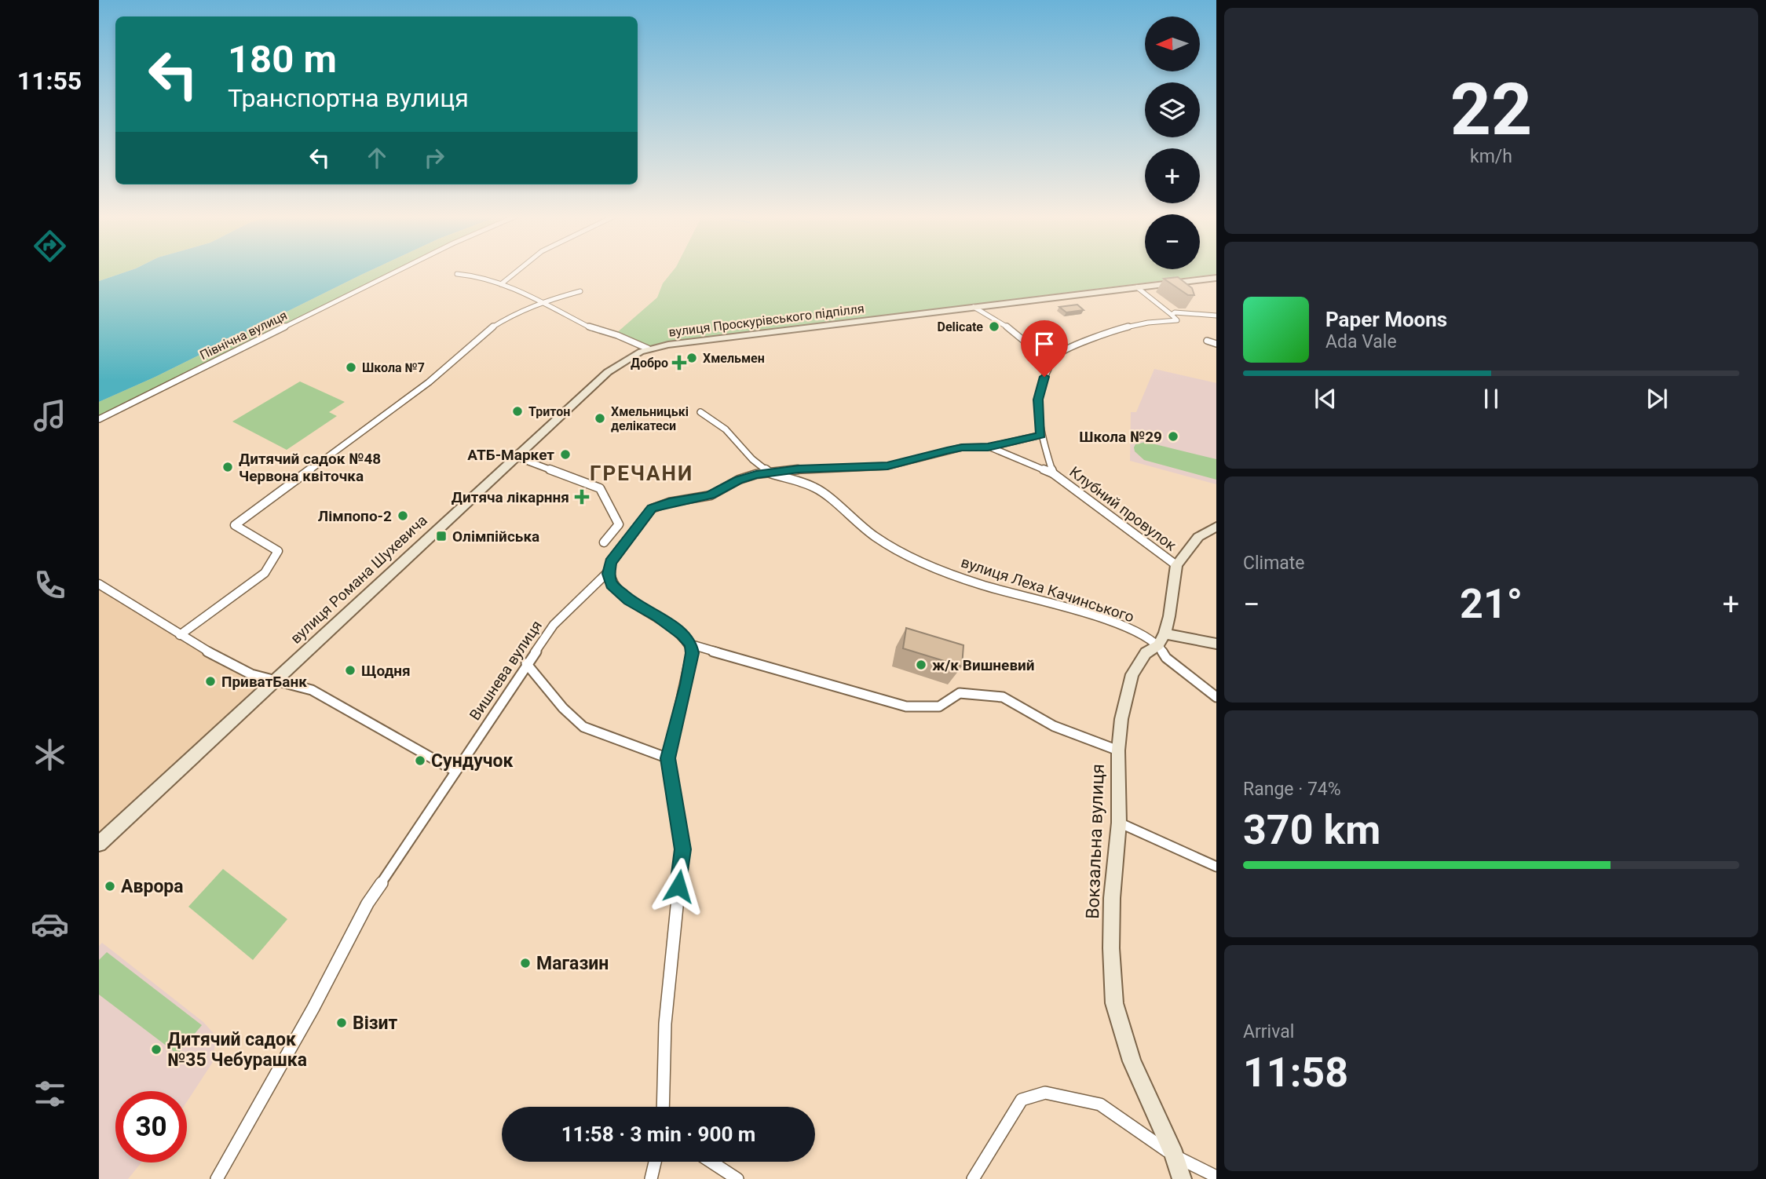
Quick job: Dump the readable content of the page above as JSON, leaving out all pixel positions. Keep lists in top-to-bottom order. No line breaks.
{"streets":{"main road":["вулиця Проскурівського підпілля","вулиця Романа Шухевича","Вокзальна вулиця"],"street":["Північна вулиця","Клубний провулок","вулиця Леха Качинського","Вишнева вулиця"]},"crossings":[["вулиця Проскурівського підпілля","вулиця Романа Шухевича"],["Клубний провулок","Вишнева вулиця"],["вулиця Леха Качинського","Вишнева вулиця"],["вулиця Леха Качинського","Вокзальна вулиця"]],"districts":["ГРЕЧАНИ"],"places":{"other":["Delicate","Хмельмен","Школа №7","Тритон","Хмельницькі делікатеси","Школа №29","АТБ-Маркет","Дитячий садок №48 Червона квіточка","Лімпопо-2","ж/к Вишневий","Щодня","ПриватБанк","Сундучок","Аврора","Магазин","Візит","Дитячий садок №35 Чебурашка"],"health":["Добро","Дитяча лікарння"],"transit":["Олiмпiйська"]},"north":"left","page":{"tabs":"11:55","tile":[["22","km/h"],"Climate",["Range · 74%","370 km"],["Arrival","11:58"]],"map_buttons":["+","−"],"turn":["180 m","Транспортна вулиця"],"song":["Paper Moons","Ada Vale"],"heat":["−","21°","+"],"limit":"30","trip":"11:58 · 3 min · 900 m"}}
